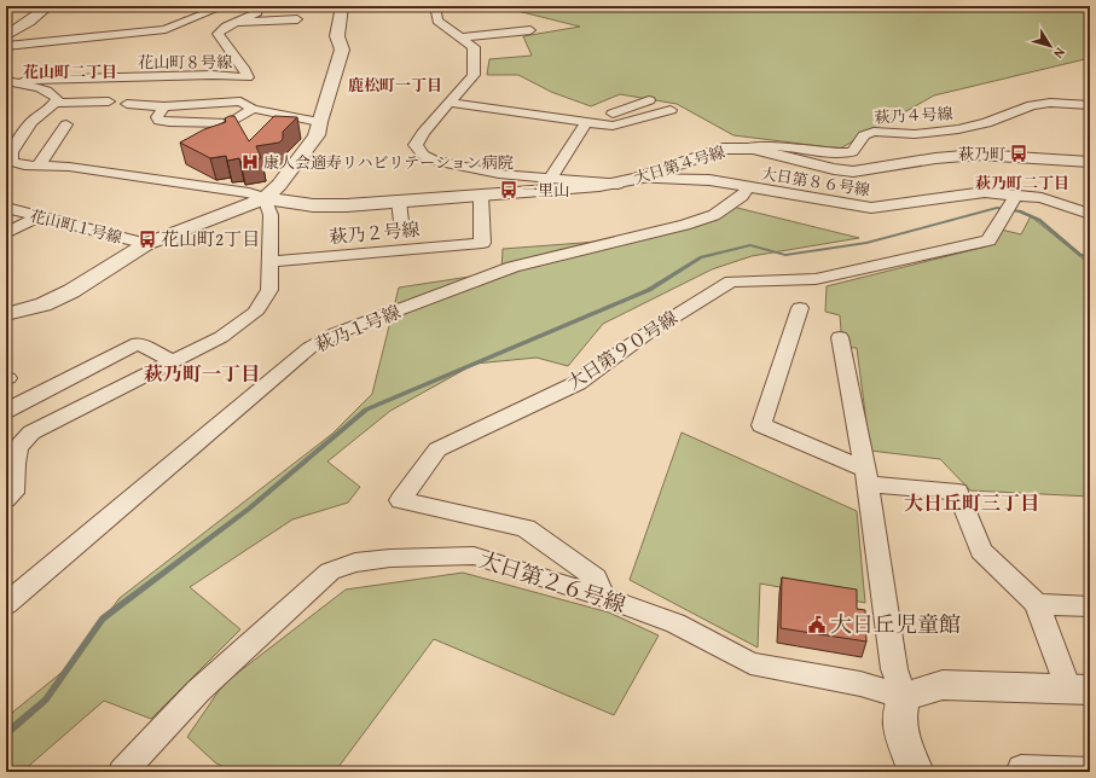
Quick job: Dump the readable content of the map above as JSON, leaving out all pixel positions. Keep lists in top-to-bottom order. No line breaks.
{"streets":{"street":["花山町８号線","萩乃４号線","大日第４号線","大日第８６号線","花山町１号線","萩乃２号線","萩乃１号線","大日第９０号線","大日第２６号線"]},"crossings":[["萩乃４号線","大日第４号線"],["大日第４号線","大日第８６号線"],["大日第４号線","萩乃２号線"],["大日第８６号線","萩乃１号線"],["大日第８６号線","大日第９０号線"],["大日第９０号線","大日第２６号線"]],"districts":["花山町二丁目","鹿松町一丁目","萩乃町二丁目","萩乃町一丁目","大日丘町三丁目"],"places":{"bus stop":["萩乃町","一里山","花山町2丁目"],"hospital":["康人会適寿リハビリテーション病院"],"public building":["大日丘児童館"]},"north":"bottom right"}
